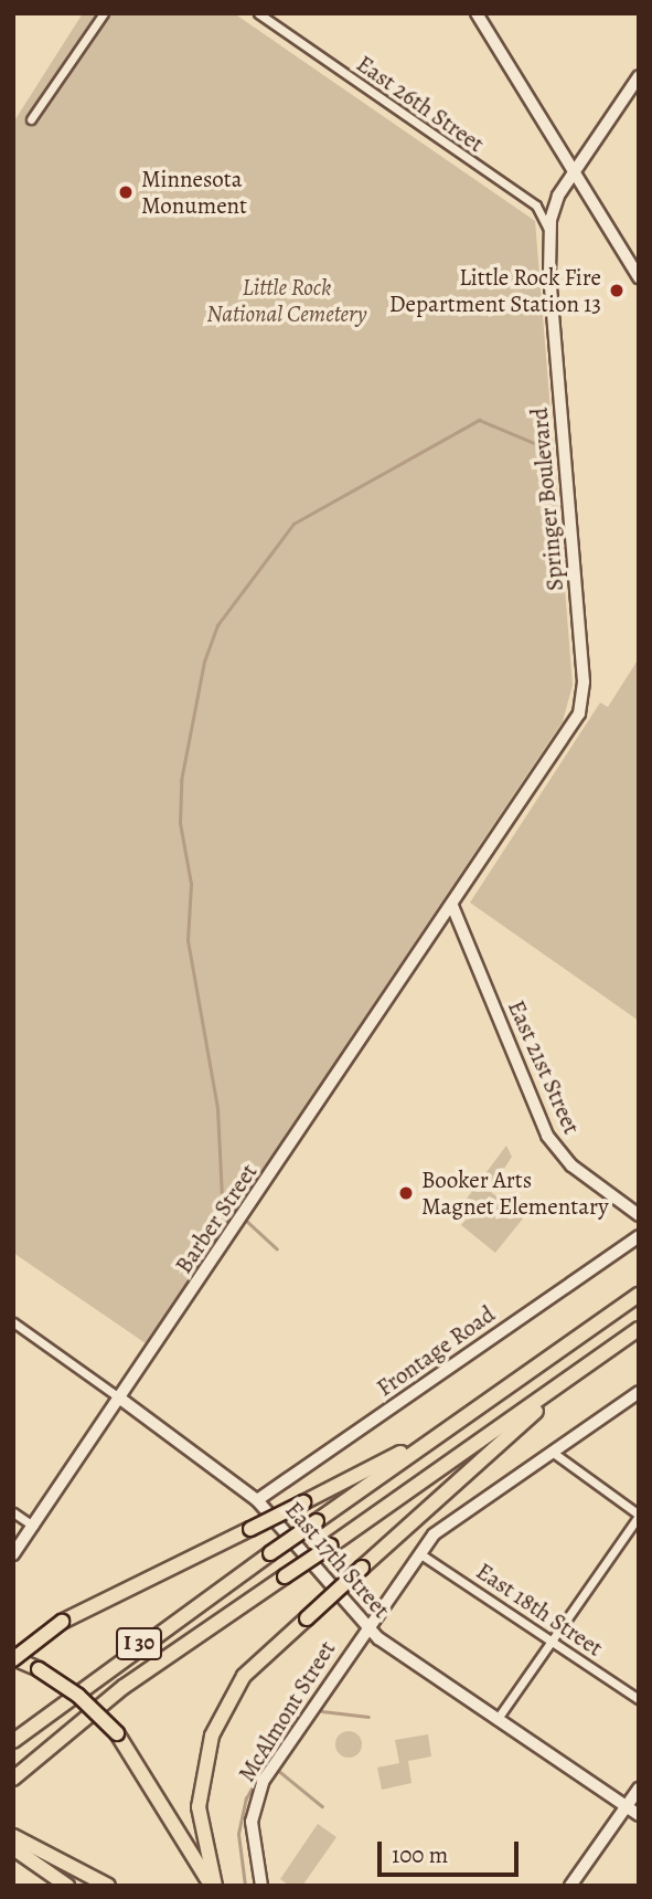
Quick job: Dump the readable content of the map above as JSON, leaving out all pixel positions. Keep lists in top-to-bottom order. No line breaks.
{"streets":{"highway":["I 30"],"main road":["Springer Boulevard","East 21st Street","Barber Street","Frontage Road","East 17th Street","McAlmont Street"],"street":["East 26th Street","East 18th Street"]},"crossings":[["East 26th Street","Springer Boulevard"],["Springer Boulevard","East 21st Street"],["Springer Boulevard","Barber Street"],["East 21st Street","Barber Street"],["Barber Street","East 17th Street"],["Frontage Road","East 17th Street"],["East 17th Street","McAlmont Street"]],"parks":["Little Rock National Cemetery"],"places":["Minnesota Monument","Little Rock Fire Department Station 13","Booker Arts Magnet Elementary"],"scale_bar":"100 m"}
